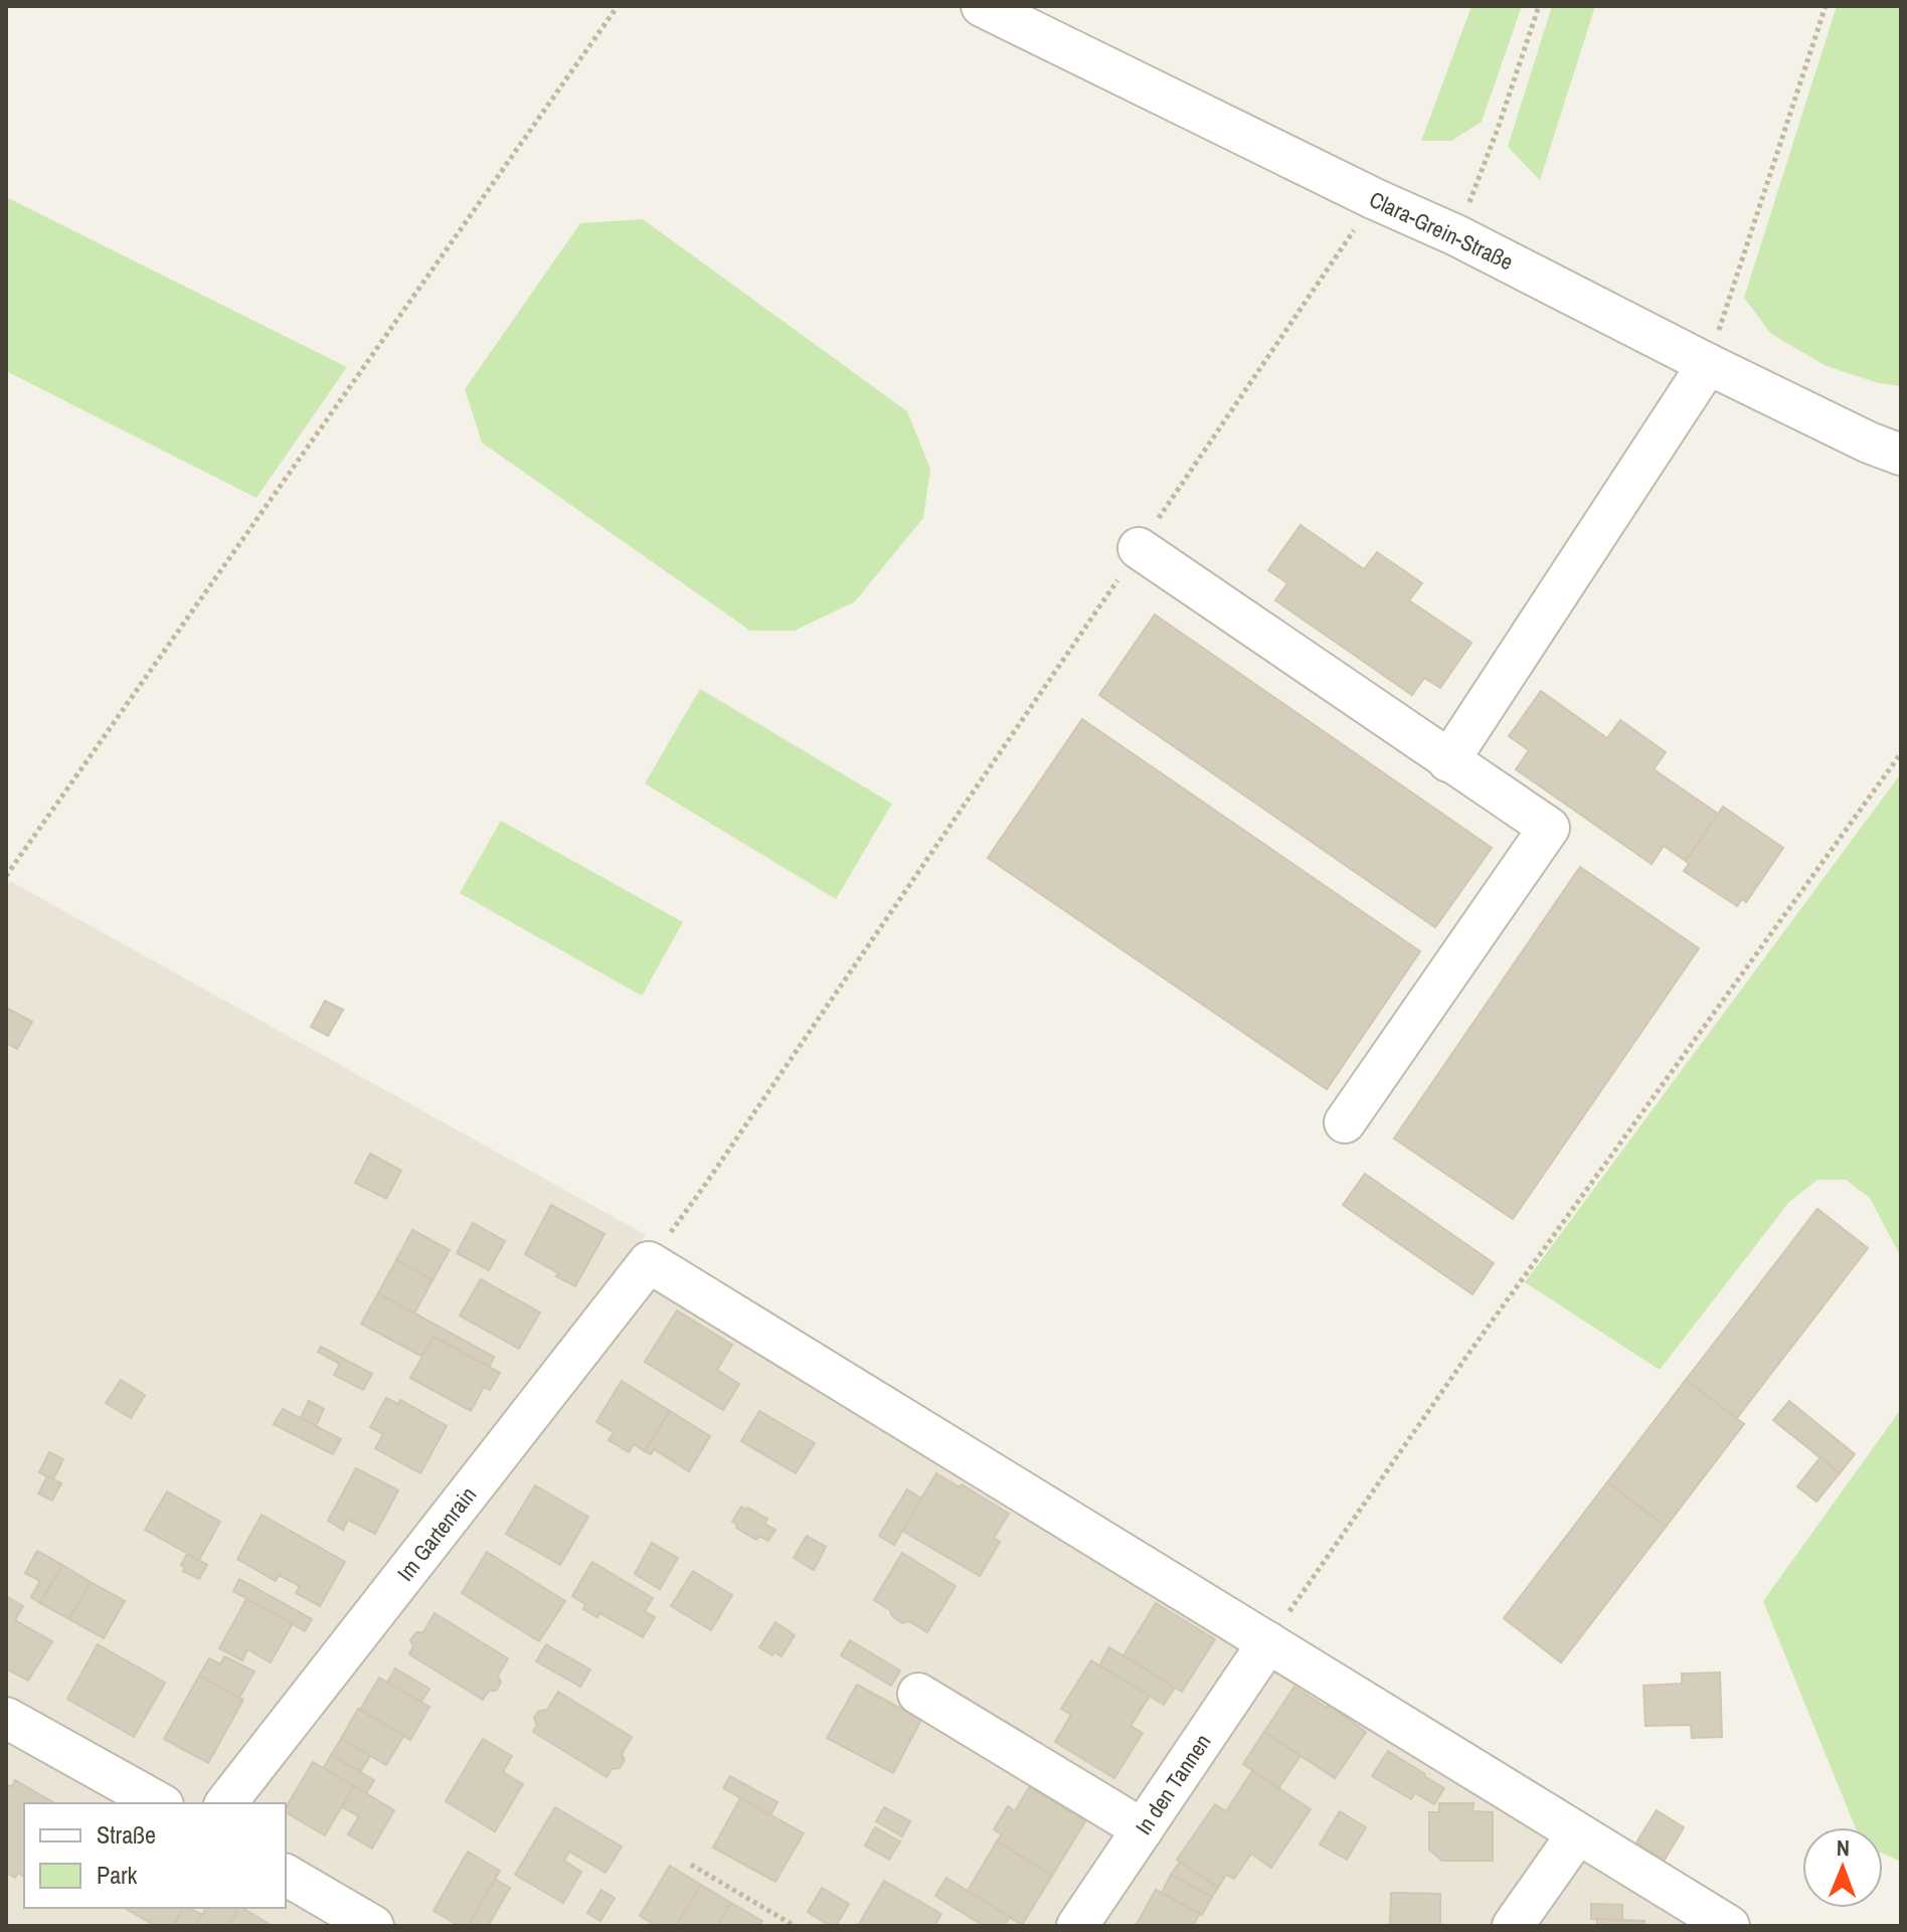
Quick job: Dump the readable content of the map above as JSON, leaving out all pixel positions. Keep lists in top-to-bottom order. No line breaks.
{"streets":{"street":["Clara-Grein-Straße","Im Gartenrain","In den Tannen"]},"legend":["Straße","Park"],"north":"top"}
